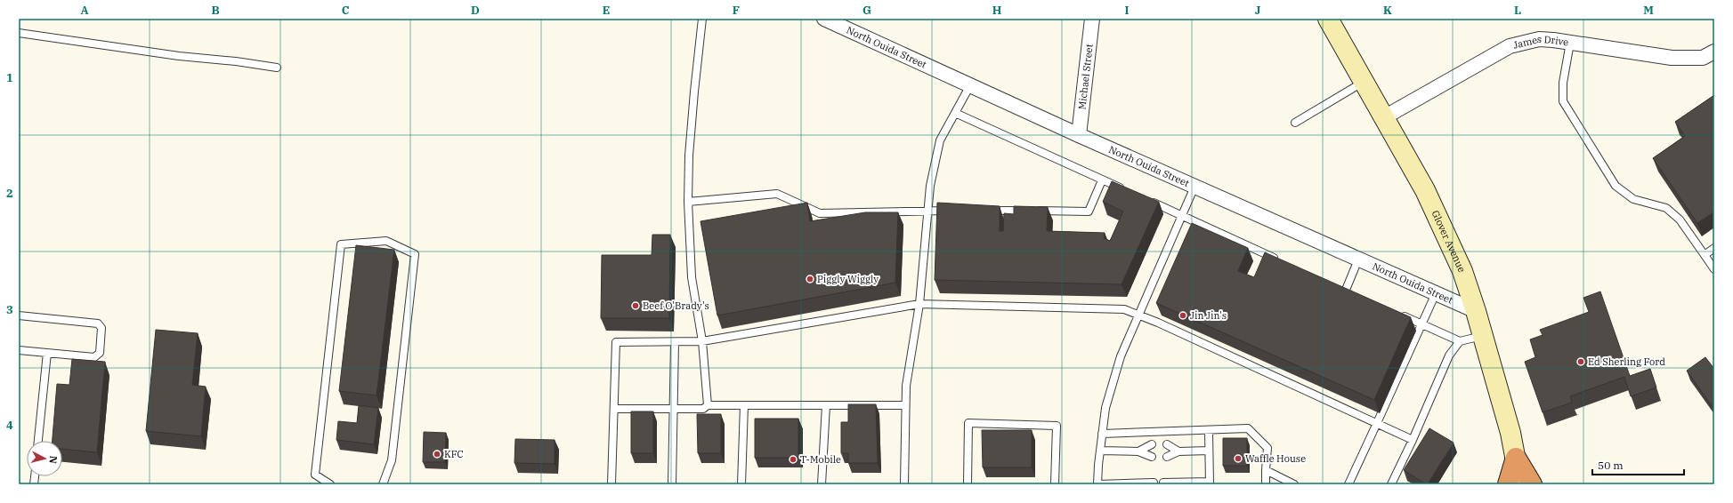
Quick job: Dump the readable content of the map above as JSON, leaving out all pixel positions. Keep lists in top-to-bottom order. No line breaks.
{"streets":{"main road":["Glover Avenue"],"street":["James Drive","North Ouida Street","Michael Street"]},"crossings":[["James Drive","Glover Avenue"],["North Ouida Street","Michael Street"],["North Ouida Street","Glover Avenue"]],"places":["Piggly Wiggly","Beef O'Brady's","Jin Jin's","Ed Sherling Ford","KFC","Waffle House","T-Mobile"],"scale_bar":"50 m","north":"right","grid":{"columns":["A","B","C","D","E","F","G","H","I","J","K","L","M"],"rows":["1","2","3","4"]}}
